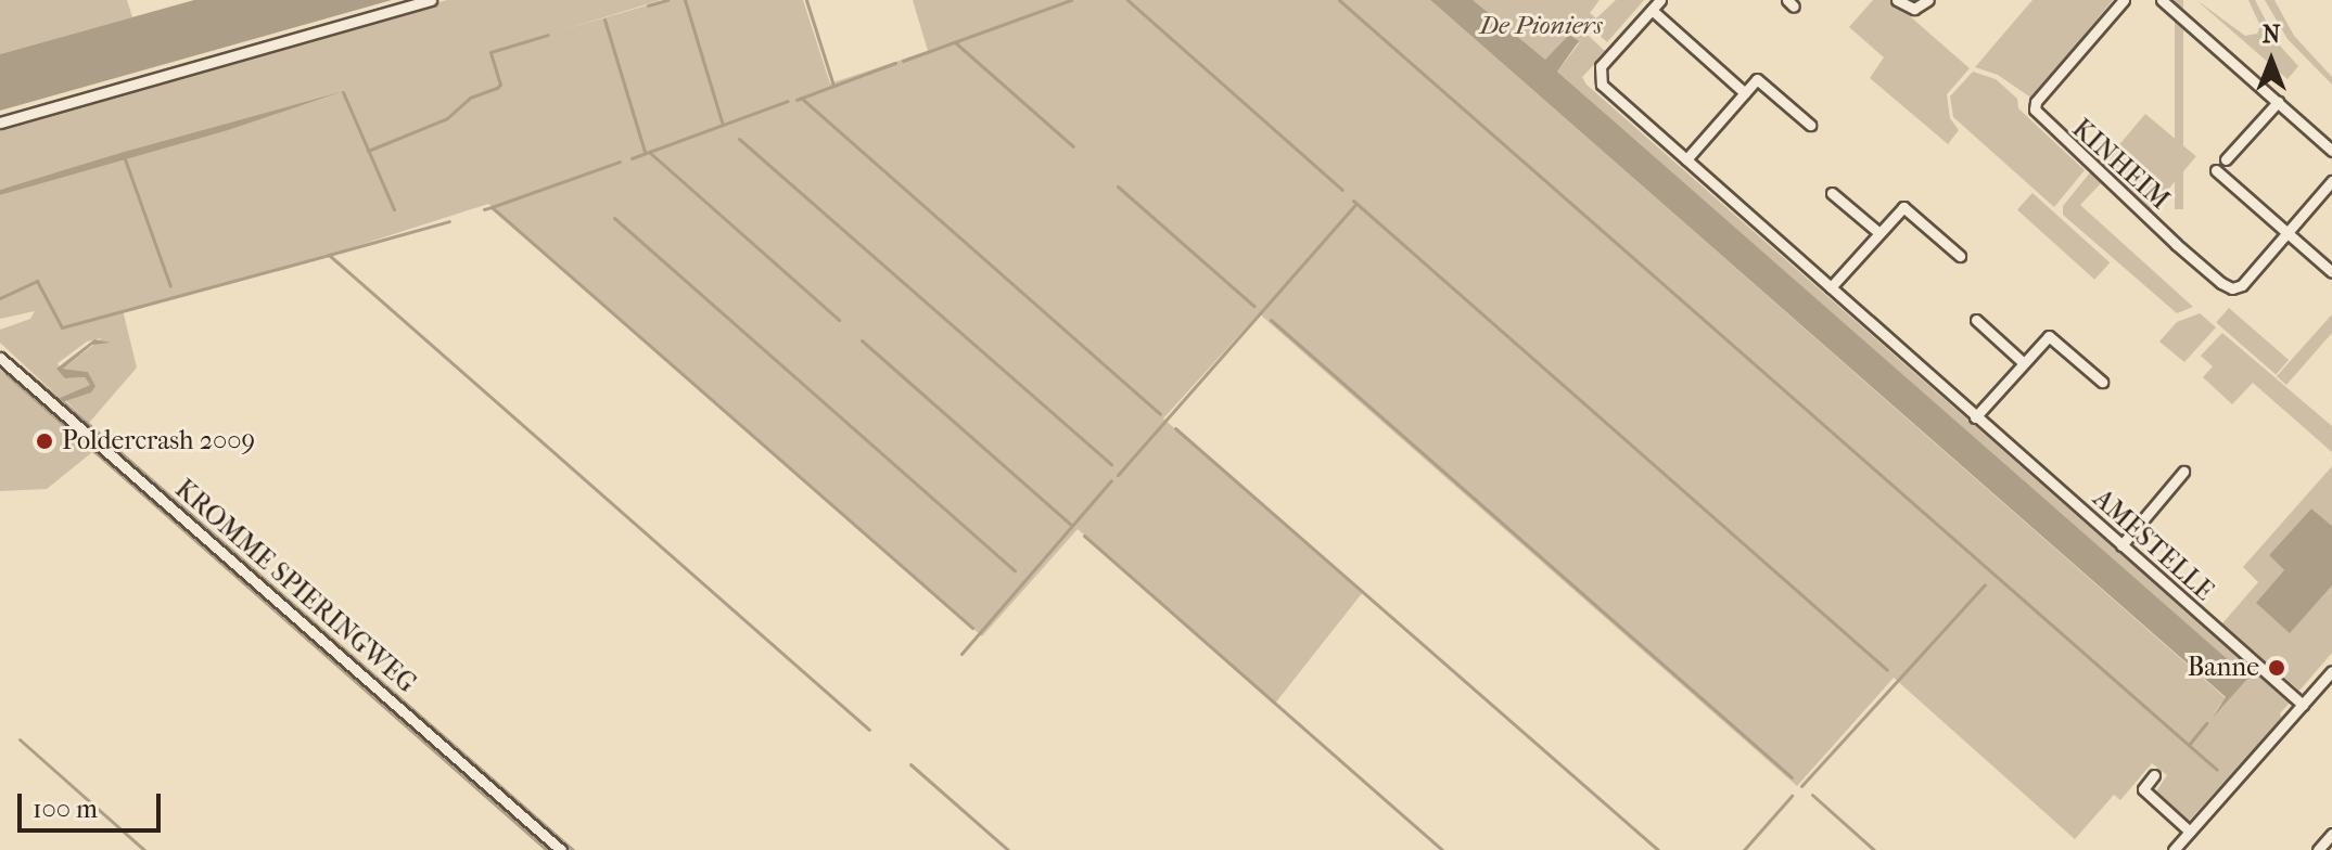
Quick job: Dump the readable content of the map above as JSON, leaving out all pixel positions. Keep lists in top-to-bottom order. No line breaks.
{"streets":{"street":["KINHEIM","AMESTELLE","KROMME SPIERINGWEG"]},"parks":["De Pioniers"],"places":["Poldercrash 2009","Banne"],"scale_bar":"100 m","north":"top"}
